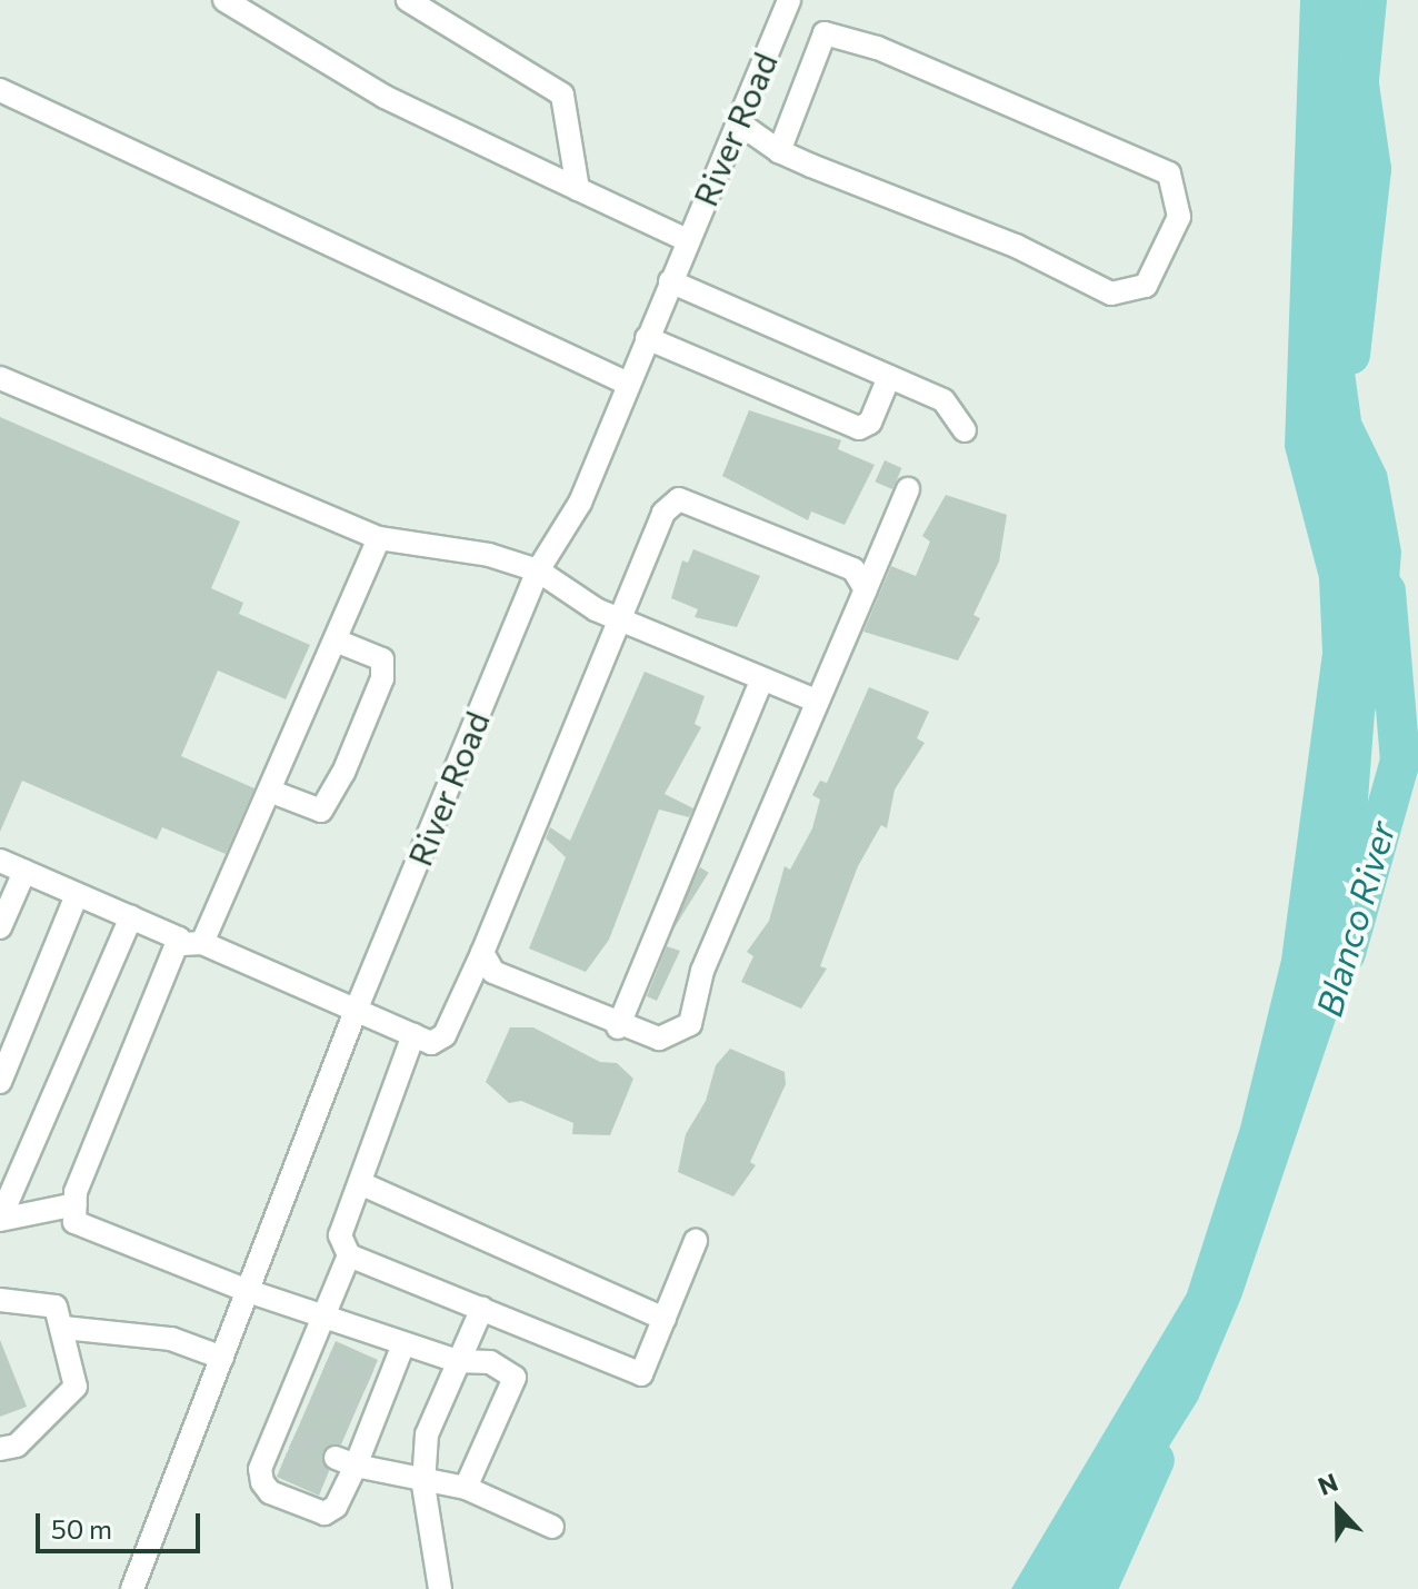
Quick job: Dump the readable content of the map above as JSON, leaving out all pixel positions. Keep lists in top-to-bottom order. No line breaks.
{"streets":{"street":["River Road"]},"water":["Blanco River"],"scale_bar":"50 m","north":"top"}
